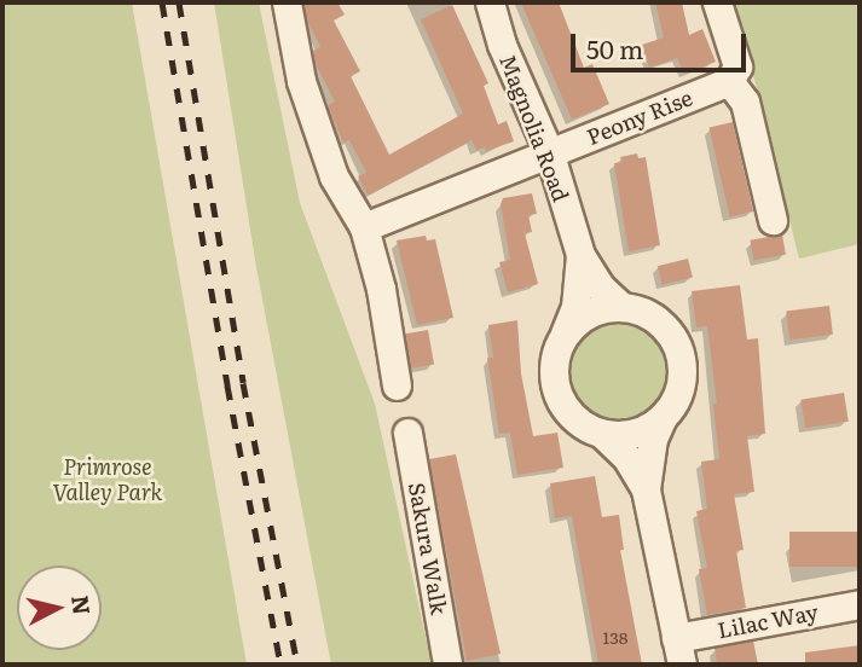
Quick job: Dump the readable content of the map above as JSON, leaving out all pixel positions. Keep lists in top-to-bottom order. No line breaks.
{"streets":{"street":["Peony Rise","Magnolia Road","Sakura Walk","Lilac Way"]},"crossings":[["Peony Rise","Magnolia Road"],["Magnolia Road","Lilac Way"]],"parks":["Primrose Valley Park"],"house_numbers":["138"],"scale_bar":"50 m","north":"right"}
